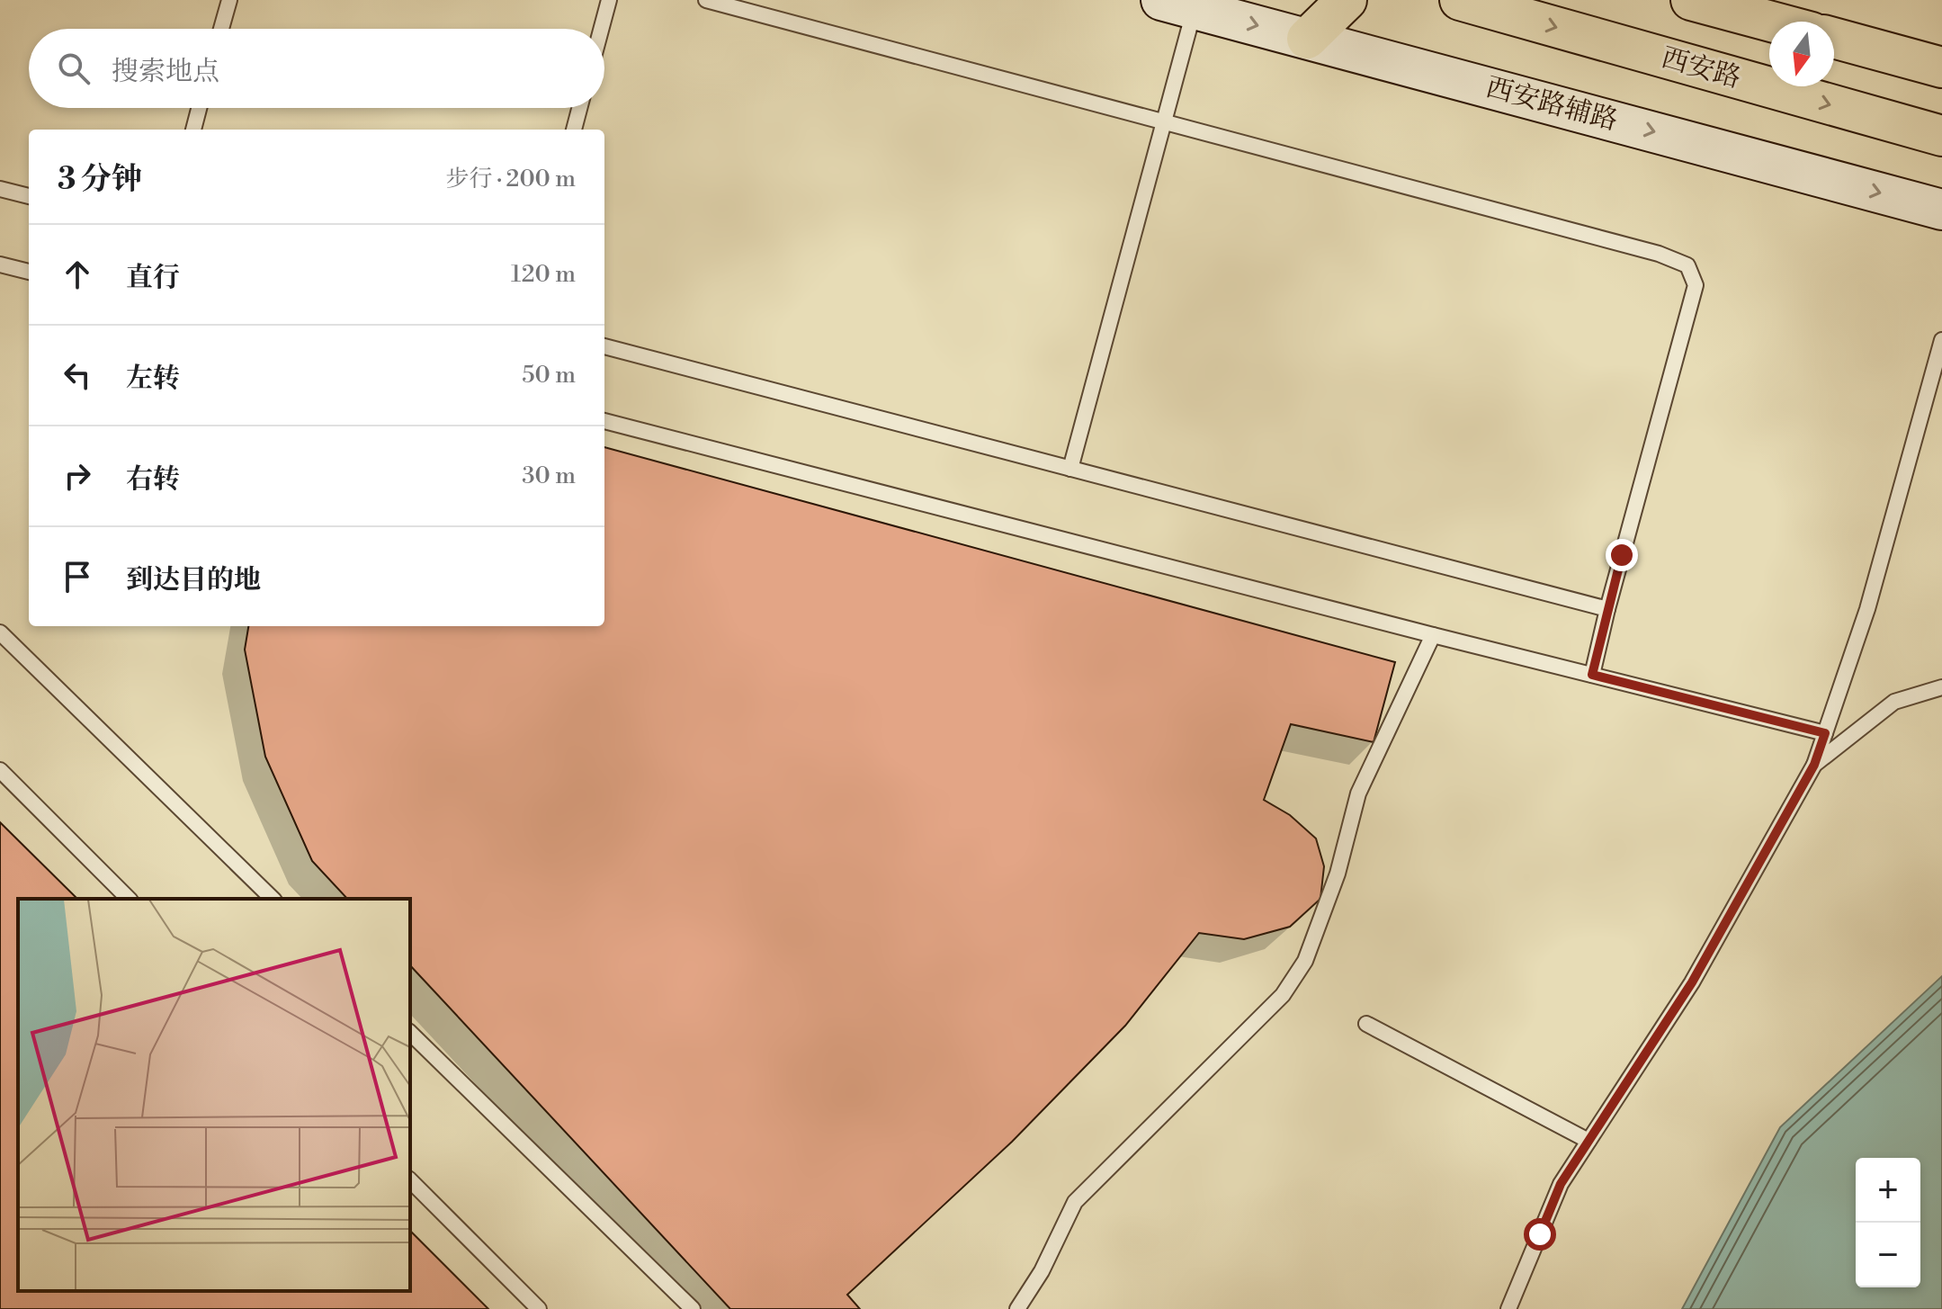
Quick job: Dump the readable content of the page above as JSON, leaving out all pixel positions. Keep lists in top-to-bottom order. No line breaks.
{"streets":{"main road":["西安路"],"street":["西安路辅路"]},"one_way":["西安路辅路"],"north":"bottom","page":{"search":"搜索地点","heading":["3 分钟","步行 · 200 m"],"list":[["直行","120 m"],["左转","50 m"],["右转","30 m"],"到达目的地"],"map_buttons":["+","−"]}}
